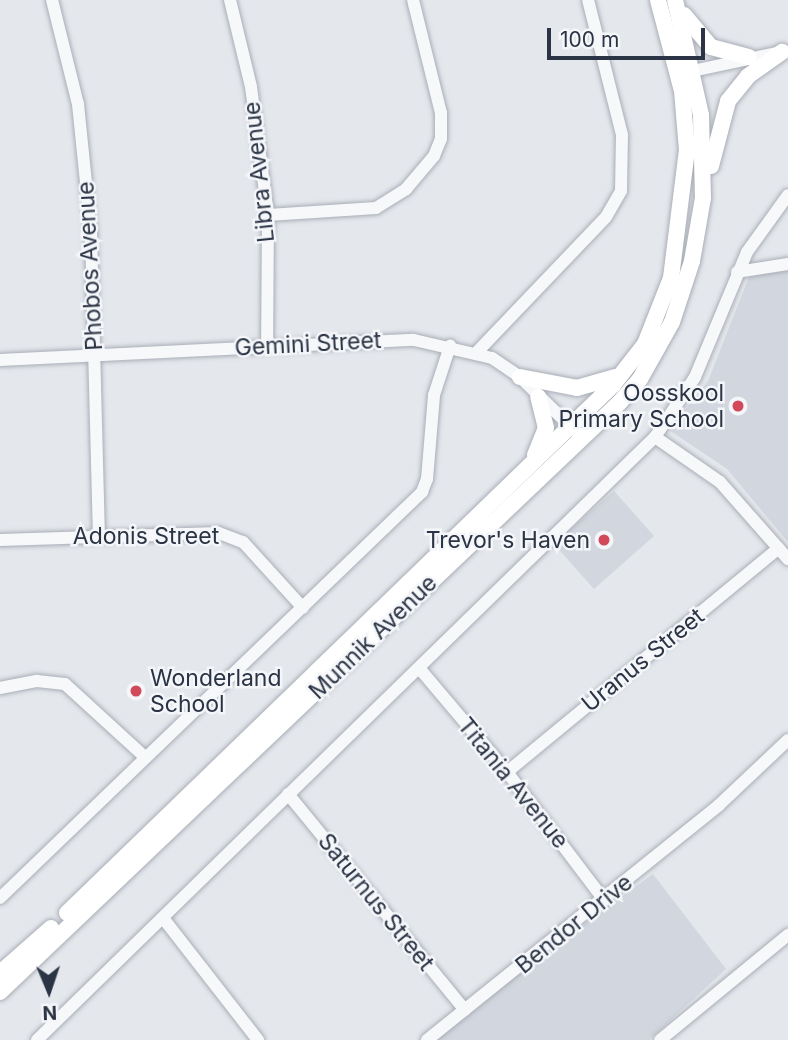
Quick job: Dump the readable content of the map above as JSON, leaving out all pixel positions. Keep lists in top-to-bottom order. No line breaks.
{"streets":{"main road":["Munnik Avenue"],"street":["Libra Avenue","Phobos Avenue","Gemini Street","Adonis Street","Uranus Street","Titania Avenue","Saturnus Street","Bendor Drive"]},"crossings":[["Libra Avenue","Gemini Street"],["Phobos Avenue","Gemini Street"],["Phobos Avenue","Adonis Street"],["Gemini Street","Munnik Avenue"],["Uranus Street","Titania Avenue"],["Titania Avenue","Bendor Drive"],["Saturnus Street","Bendor Drive"]],"places":["Oosskool Primary School","Trevor's Haven","Wonderland School"],"scale_bar":"100 m","north":"bottom"}
